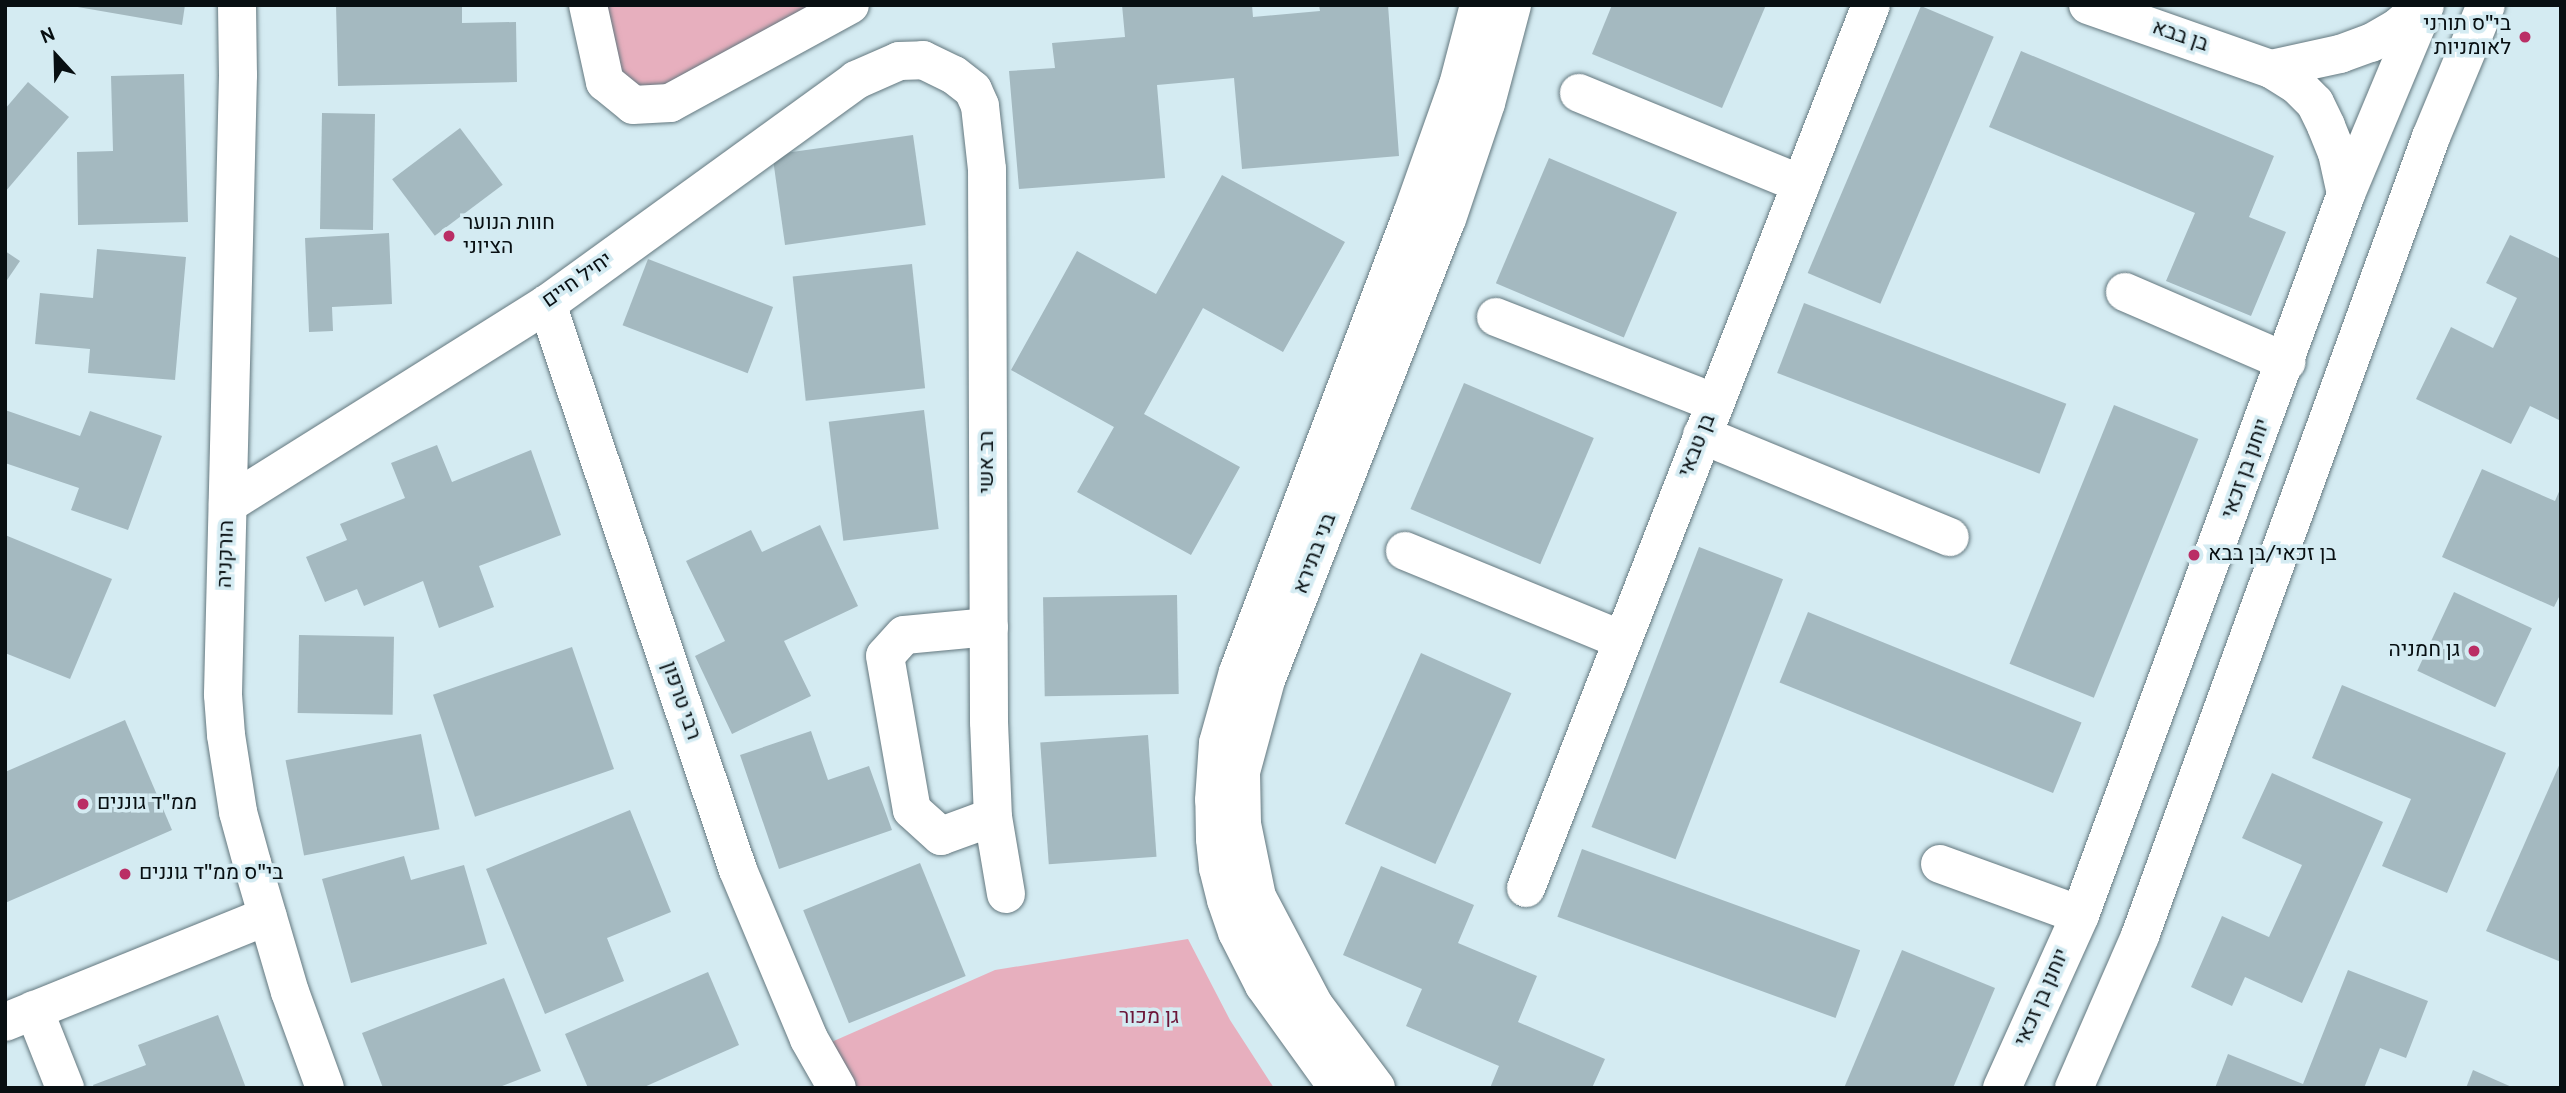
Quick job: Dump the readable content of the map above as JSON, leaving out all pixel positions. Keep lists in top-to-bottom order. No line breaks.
{"streets":{"street":["בן בבא","יחיל חיים","בן טבאי","רב אשי","יוחנן בן זכאי","הורקניה","בני בתירא","רבי טרפון"]},"crossings":[["בן בבא","יוחנן בן זכאי"],["יחיל חיים","רב אשי"],["יחיל חיים","הורקניה"],["יחיל חיים","רבי טרפון"]],"parks":["גן מכור"],"places":["בי\"ס תורני לאומניות","חוות הנוער הציוני","בן זכאי/בן בבא","גן חמניה","ממ\"ד גוננים","בי\"ס ממ\"ד גוננים"],"north":"top"}
